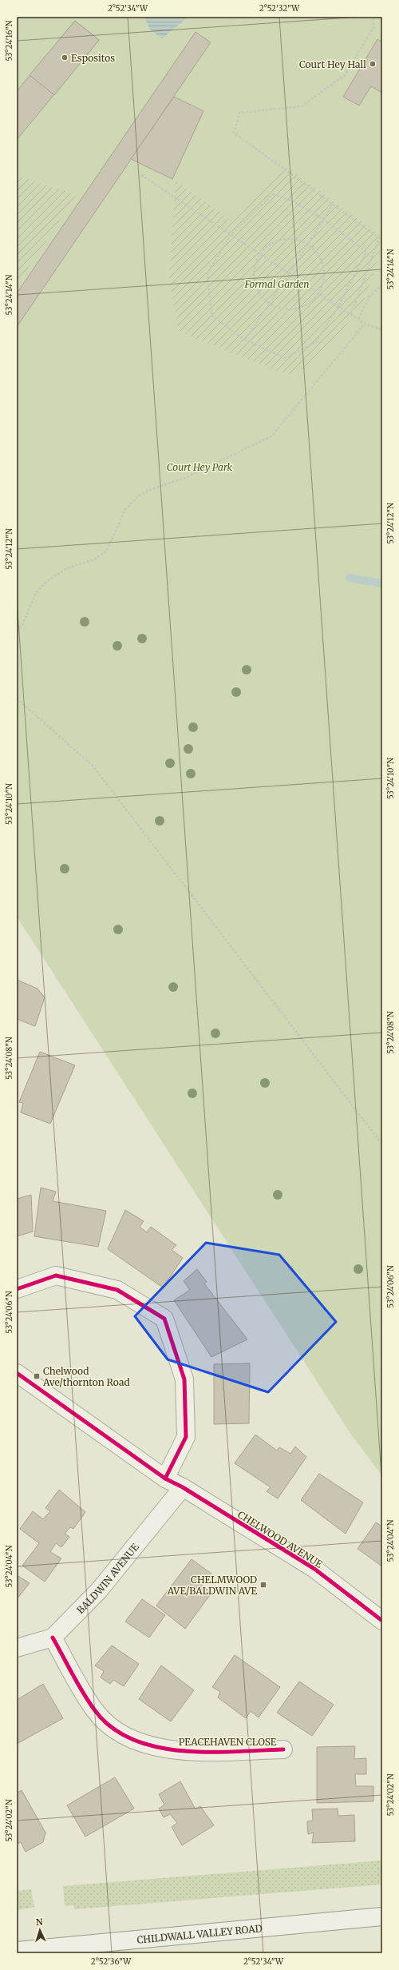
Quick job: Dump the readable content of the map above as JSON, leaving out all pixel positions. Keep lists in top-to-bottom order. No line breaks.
{"streets":{"street":["CHELWOOD AVENUE","BALDWIN AVENUE","PEACEHAVEN CLOSE","CHILDWALL VALLEY ROAD"]},"crossings":[["CHELWOOD AVENUE","BALDWIN AVENUE"],["BALDWIN AVENUE","PEACEHAVEN CLOSE"]],"parks":["Formal Garden","Court Hey Park"],"places":{"other":["Espositos","Court Hey Hall"],"transit":["Chelwood Ave/thornton Road","CHELMWOOD AVE/BALDWIN AVE"]},"north":"top","coordinates":["2°52'34\"W","2°52'32\"W","53°24'16\"N","53°24'14\"N","53°24'12\"N","53°24'10\"N","53°24'08\"N","53°24'06\"N","53°24'04\"N","53°24'02\"N","2°52'36\"W"]}
